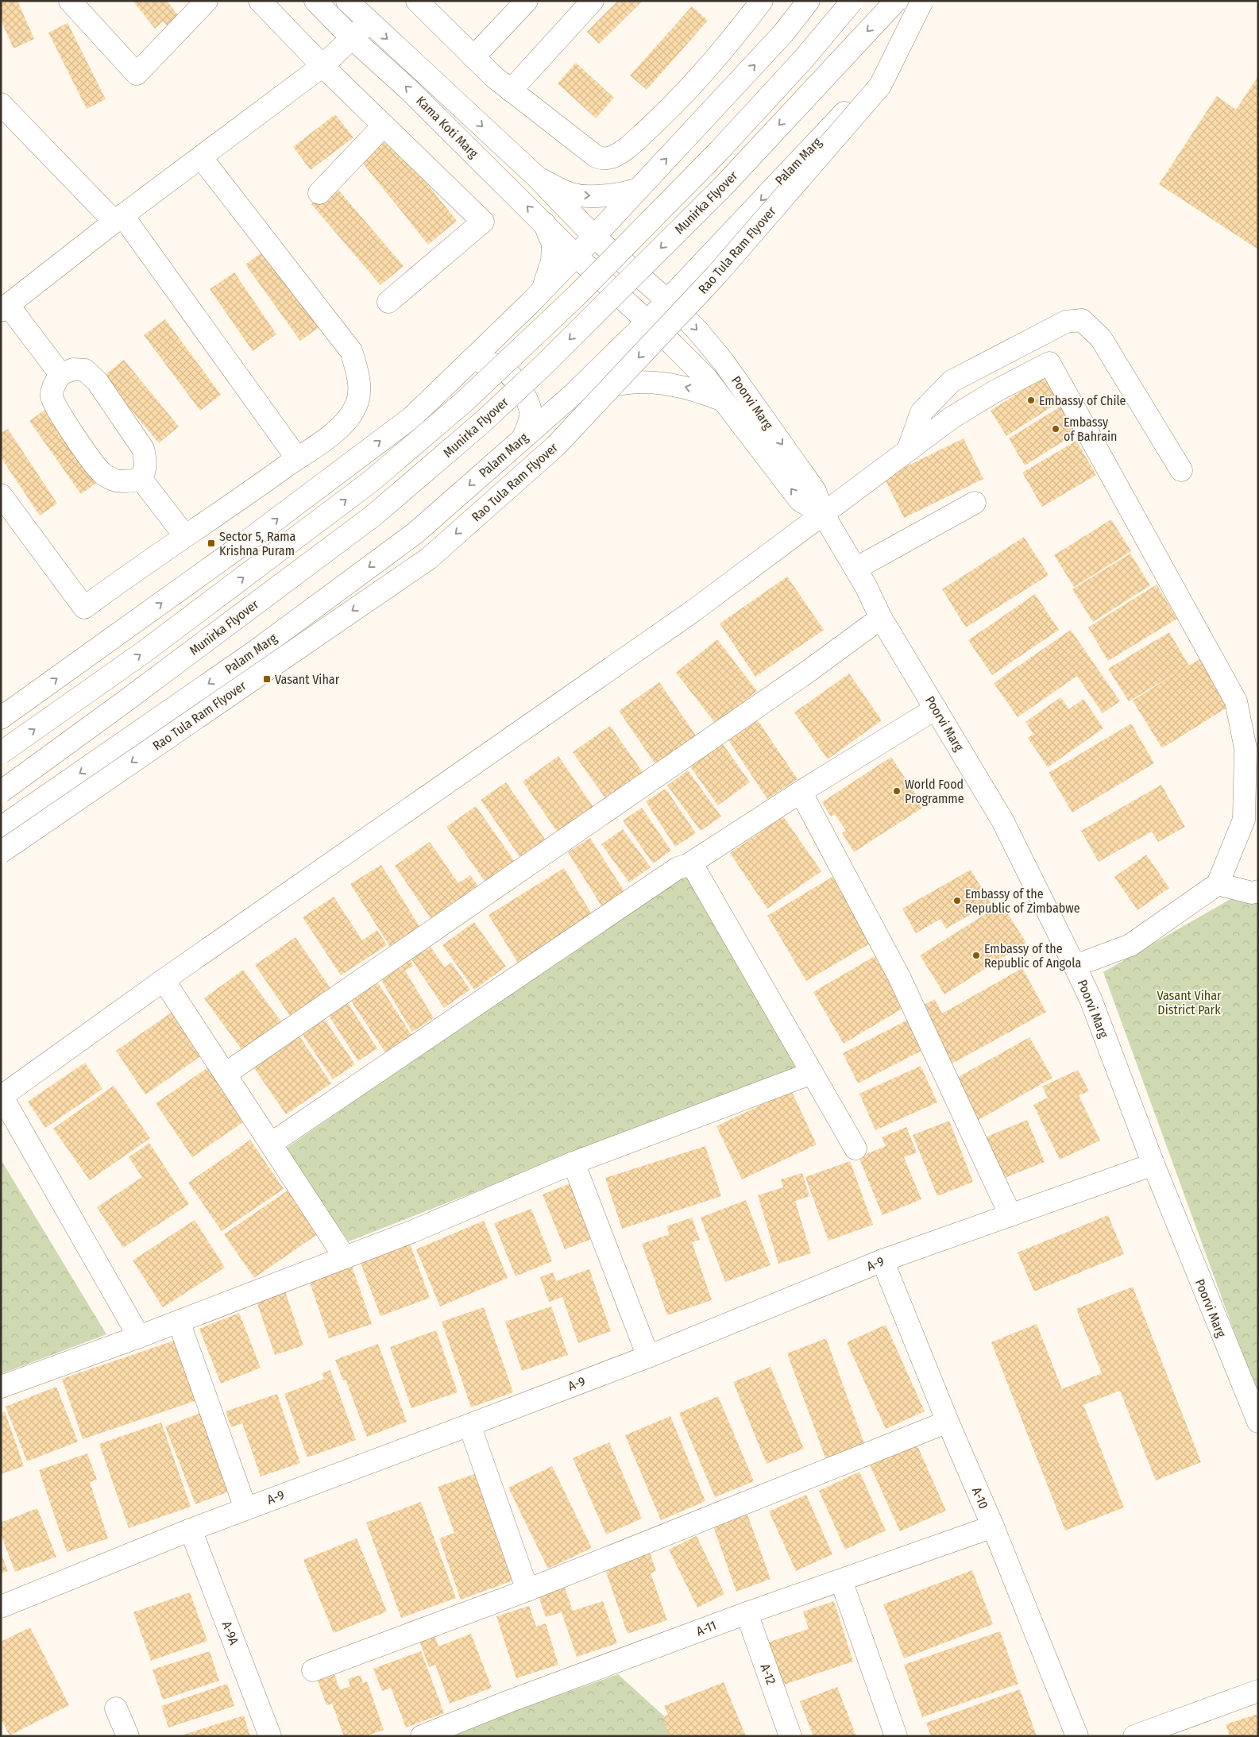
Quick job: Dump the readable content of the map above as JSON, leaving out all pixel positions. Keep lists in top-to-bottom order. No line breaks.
{"streets":{"main road":["Kama Koti Marg","Palam Marg","Munirka Flyover","Rao Tula Ram Flyover","Poorvi Marg","A-9","A-10","A-11","A-9A","A-12"]},"crossings":[["Kama Koti Marg","Poorvi Marg"],["Palam Marg","Poorvi Marg"],["Poorvi Marg","A-9"],["A-9","A-10"],["A-9","A-9A"],["A-10","A-11"],["A-11","A-12"]],"parks":["Vasant Vihar District Park"],"places":{"other":["Embassy of Chile","Embassy of Bahrain","World Food Programme","Embassy of the Republic of Zimbabwe","Embassy of the Republic of Angola"],"transit":["Sector 5, Rama Krishna Puram","Vasant Vihar"]}}
